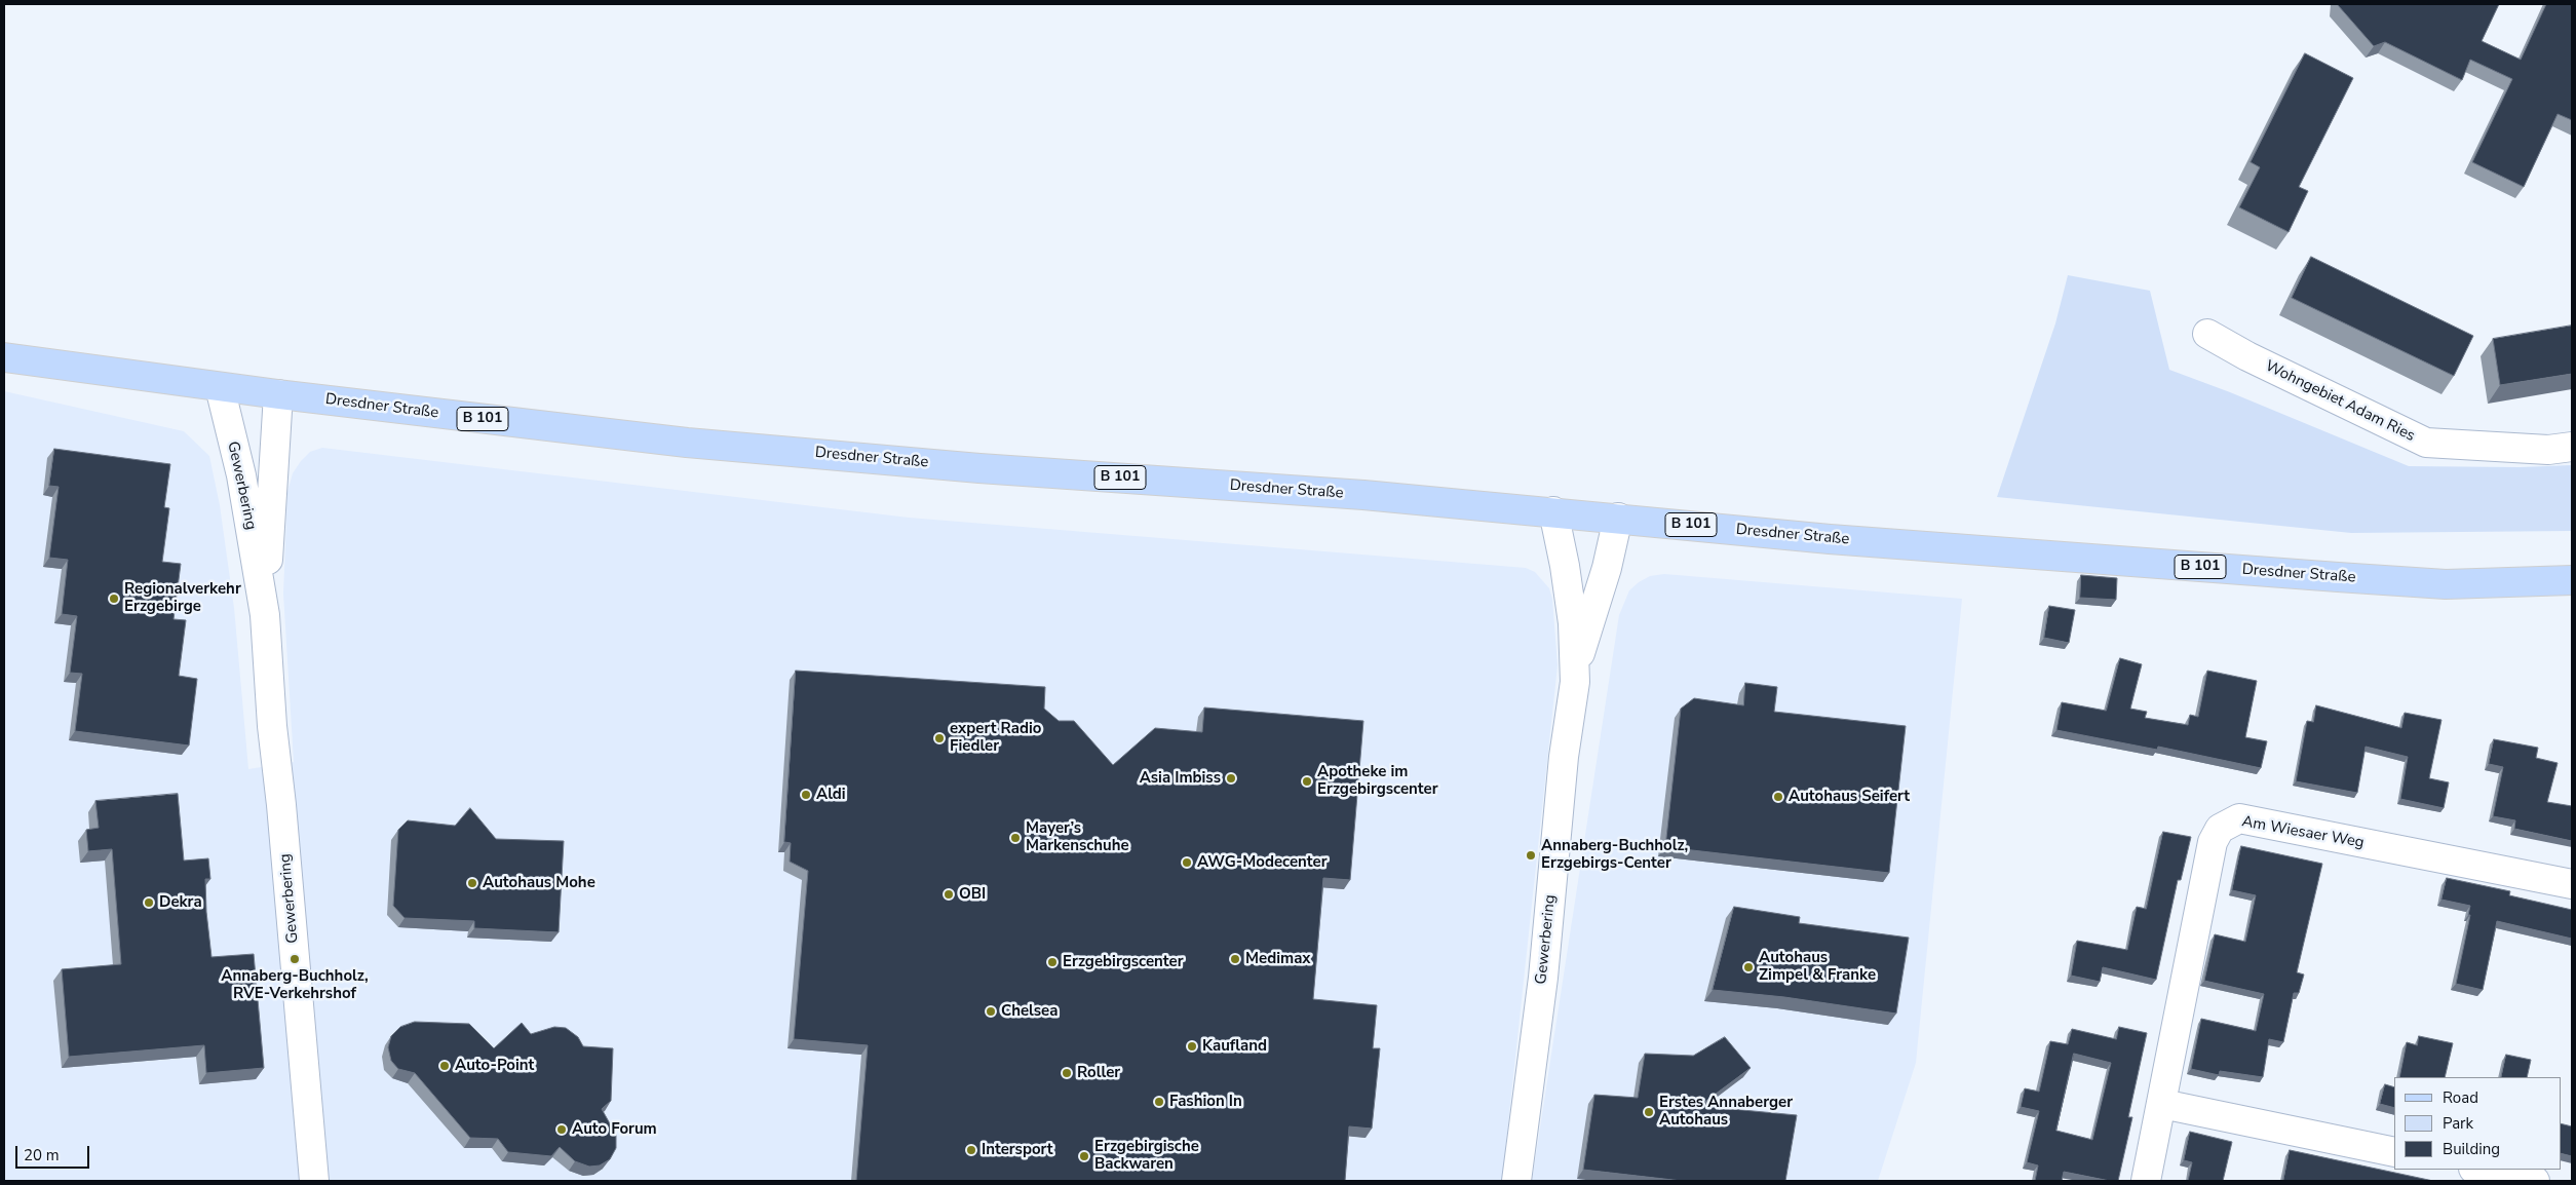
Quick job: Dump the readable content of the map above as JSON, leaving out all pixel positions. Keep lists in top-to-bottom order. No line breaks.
{"streets":{"main road":["Dresdner Straße","B 101"],"street":["Wohngebiet Adam Ries","Gewerbering","Am Wiesaer Weg"]},"crossings":[["Dresdner Straße","Gewerbering"]],"places":["Regionalverkehr Erzgebirge","expert Radio Fiedler","Asia Imbiss","Apotheke im Erzgebirgscenter","Aldi","Autohaus Seifert","Mayer’s Markenschuhe","Annaberg-Buchholz, Erzgebirgs-Center","AWG-Modecenter","Autohaus Mohe","OBI","Dekra","Annaberg-Buchholz, RVE-Verkehrshof","Medimax","Erzgebirgscenter","Autohaus Zimpel & Franke","Chelsea","Kaufland","Auto-Point","Roller","Fashion In","Erstes Annaberger Autohaus","Auto Forum","Intersport","Erzgebirgische Backwaren"],"legend":["Road","Park","Building"],"scale_bar":"20 m"}
